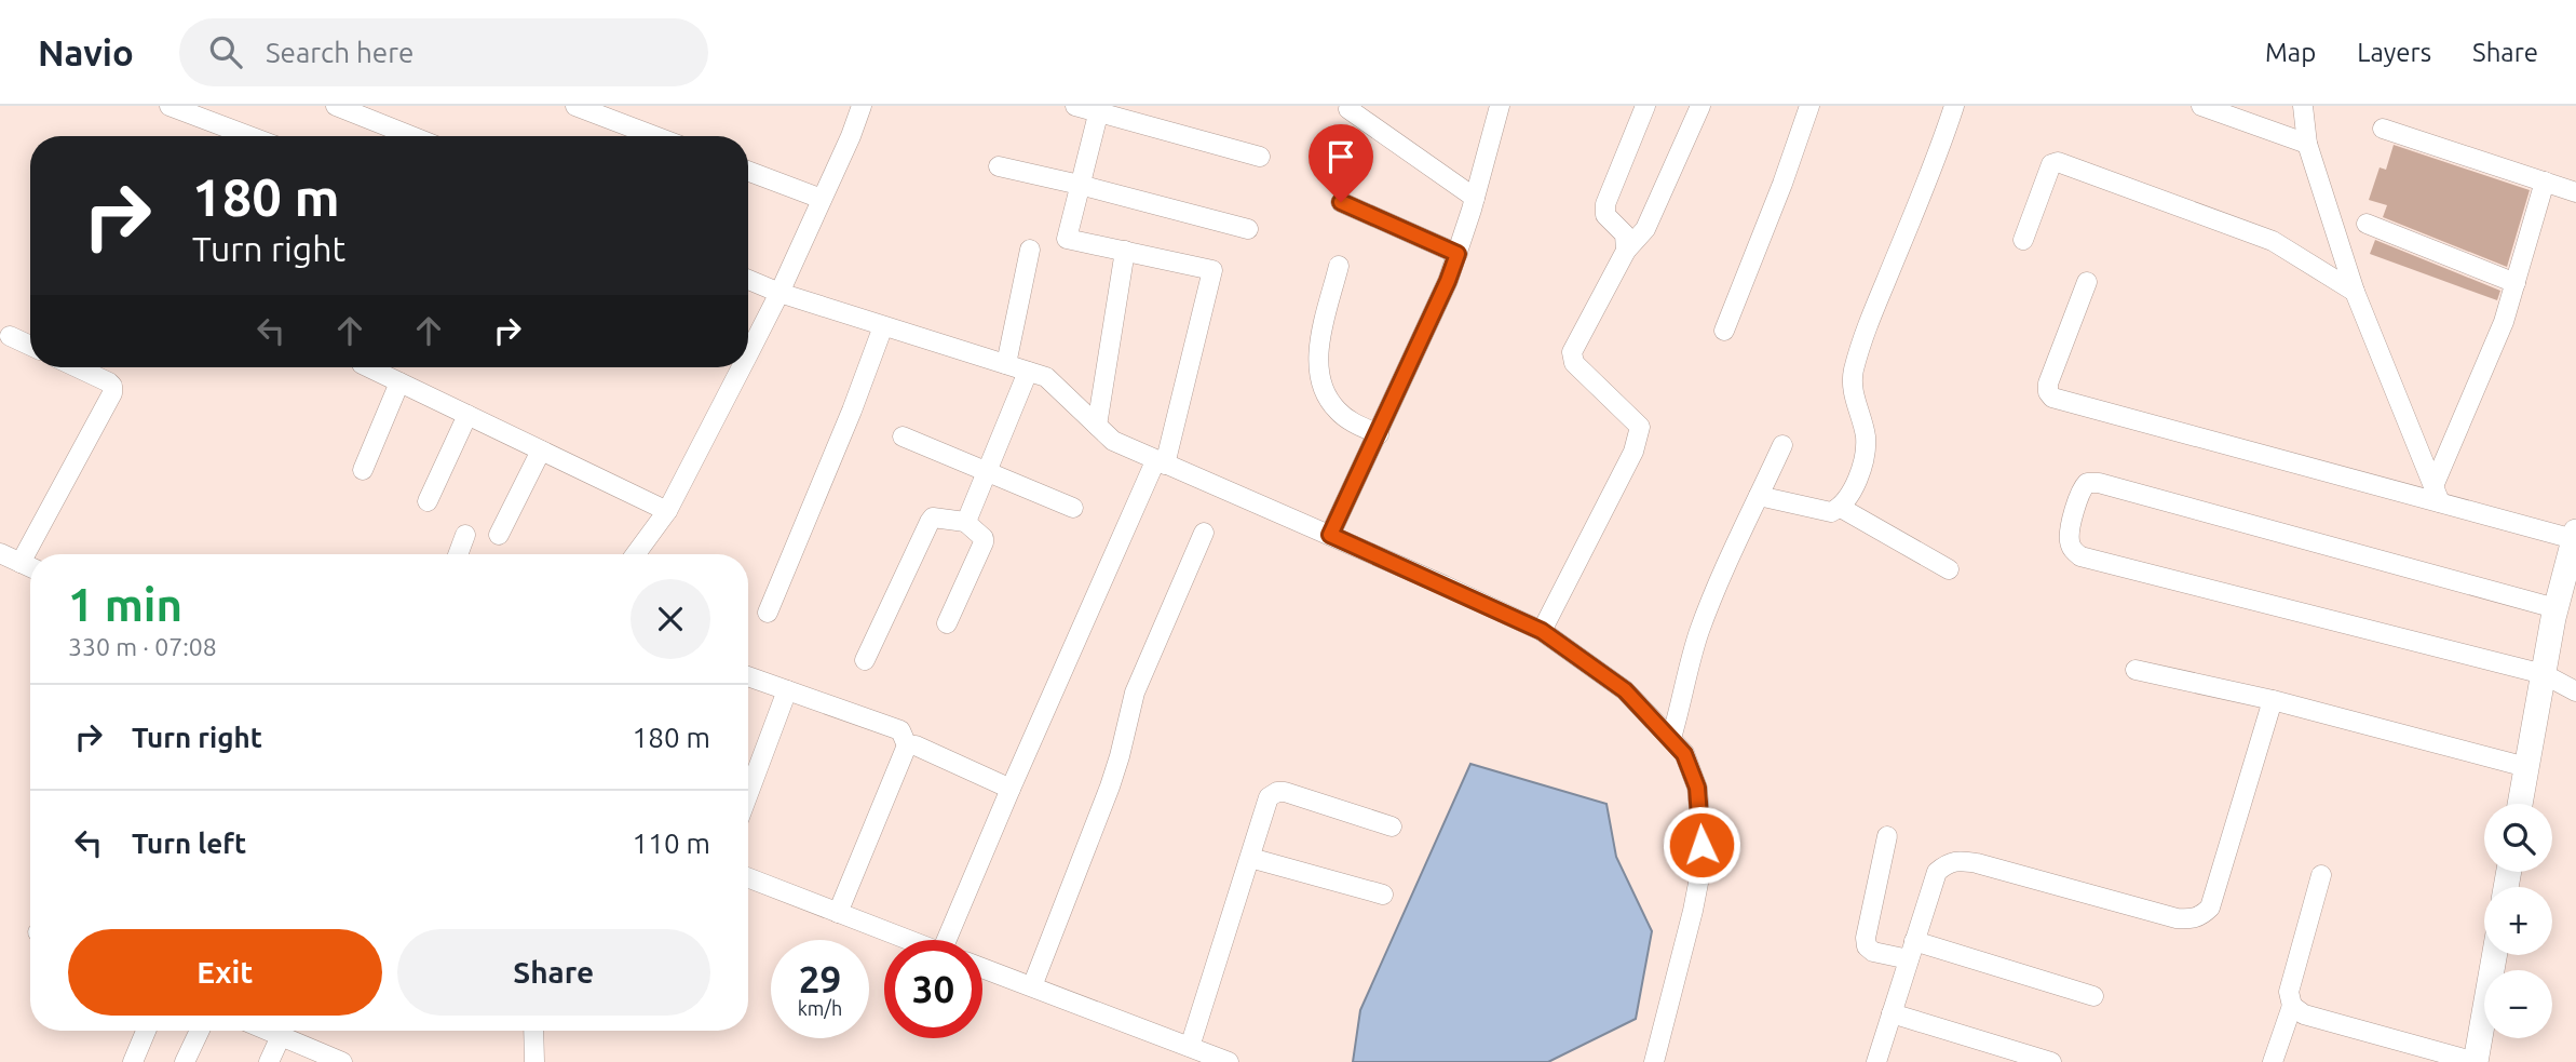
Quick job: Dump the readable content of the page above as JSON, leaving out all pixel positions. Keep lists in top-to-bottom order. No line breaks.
{"page":{"header":"Navio","search":"Search here","nav":["Map","Layers","Share"],"turn":["180 m","Turn right"],"heading":["1 min","330 m · 07:08"],"list":[{"name":"Turn right","value":"180 m"},{"name":"Turn left","value":"110 m"}],"map_buttons":["+","−"],"buttons":["Exit","Share"],"speed":"29 km/h","limit":"30"}}
